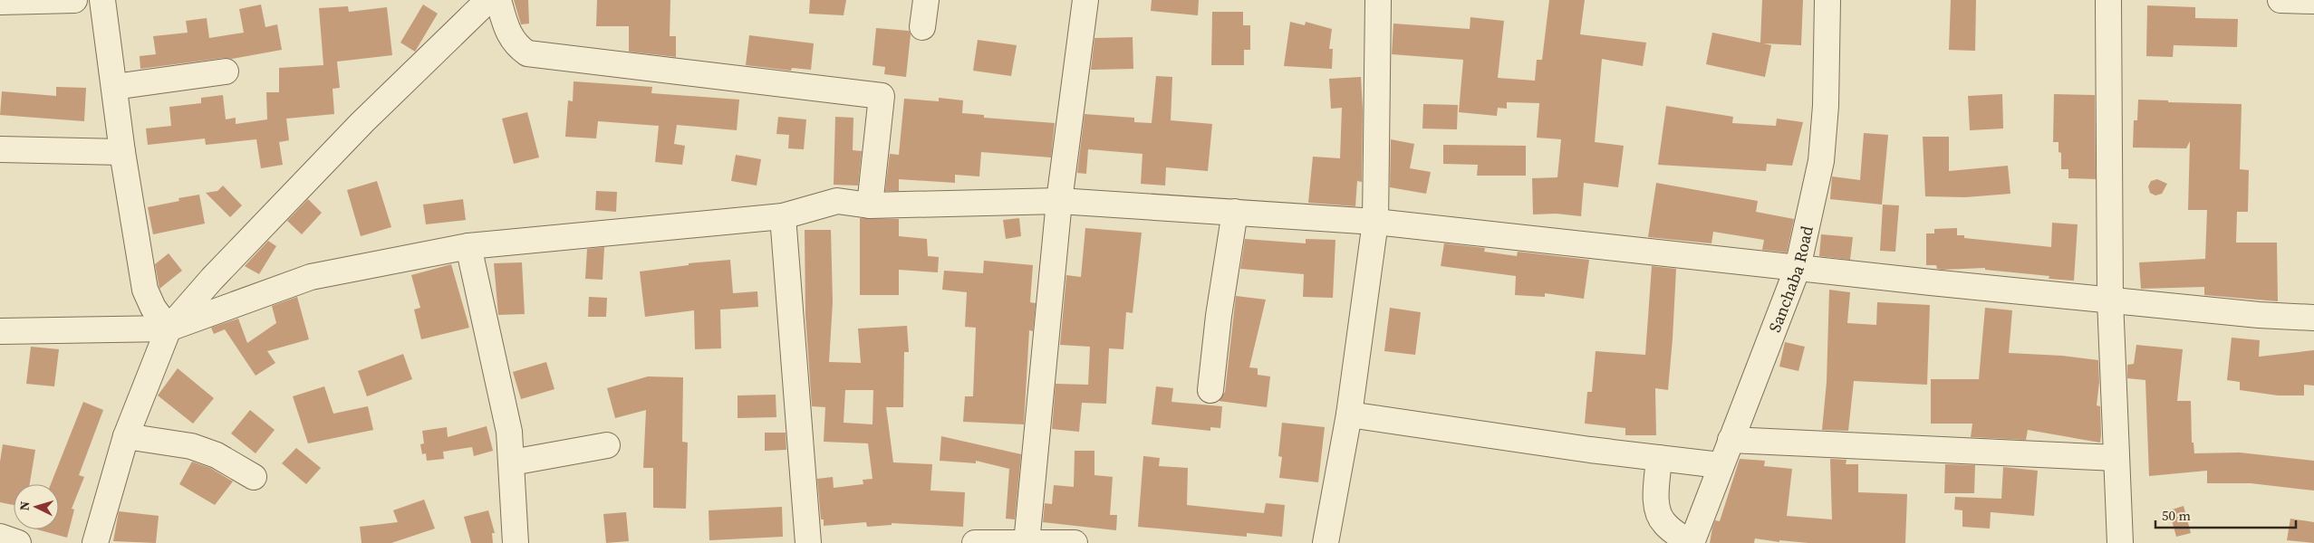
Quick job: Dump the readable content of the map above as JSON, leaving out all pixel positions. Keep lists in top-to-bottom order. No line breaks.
{"streets":{"street":["Sanchaba Road"]},"scale_bar":"50 m","north":"left"}
